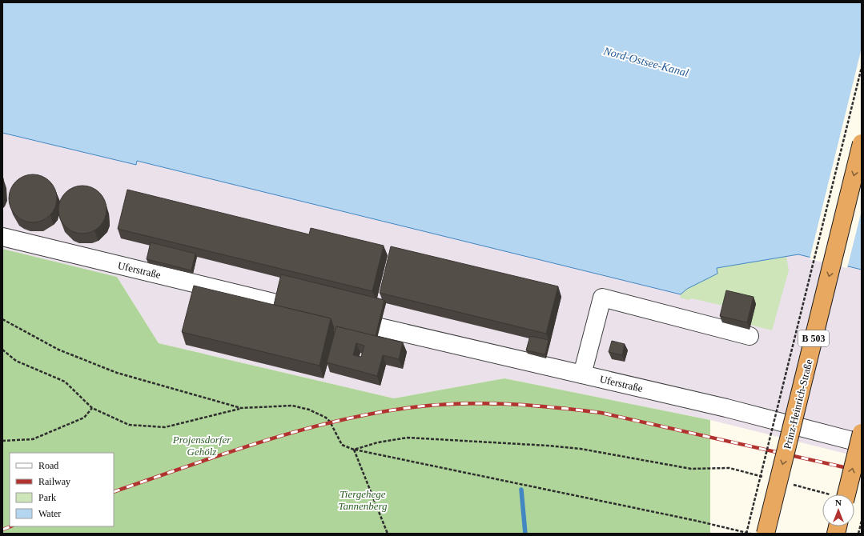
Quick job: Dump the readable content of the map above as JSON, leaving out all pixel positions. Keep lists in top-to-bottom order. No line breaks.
{"streets":{"highway":["B 503","Prinz-Heinrich-Straße"],"street":["Uferstraße"]},"one_way":["Prinz-Heinrich-Straße"],"water":["Nord-Ostsee-Kanal"],"parks":["Projensdorfer Gehölz","Tiergehege Tannenberg"],"legend":["Road","Railway","Park","Water"],"north":"top"}
